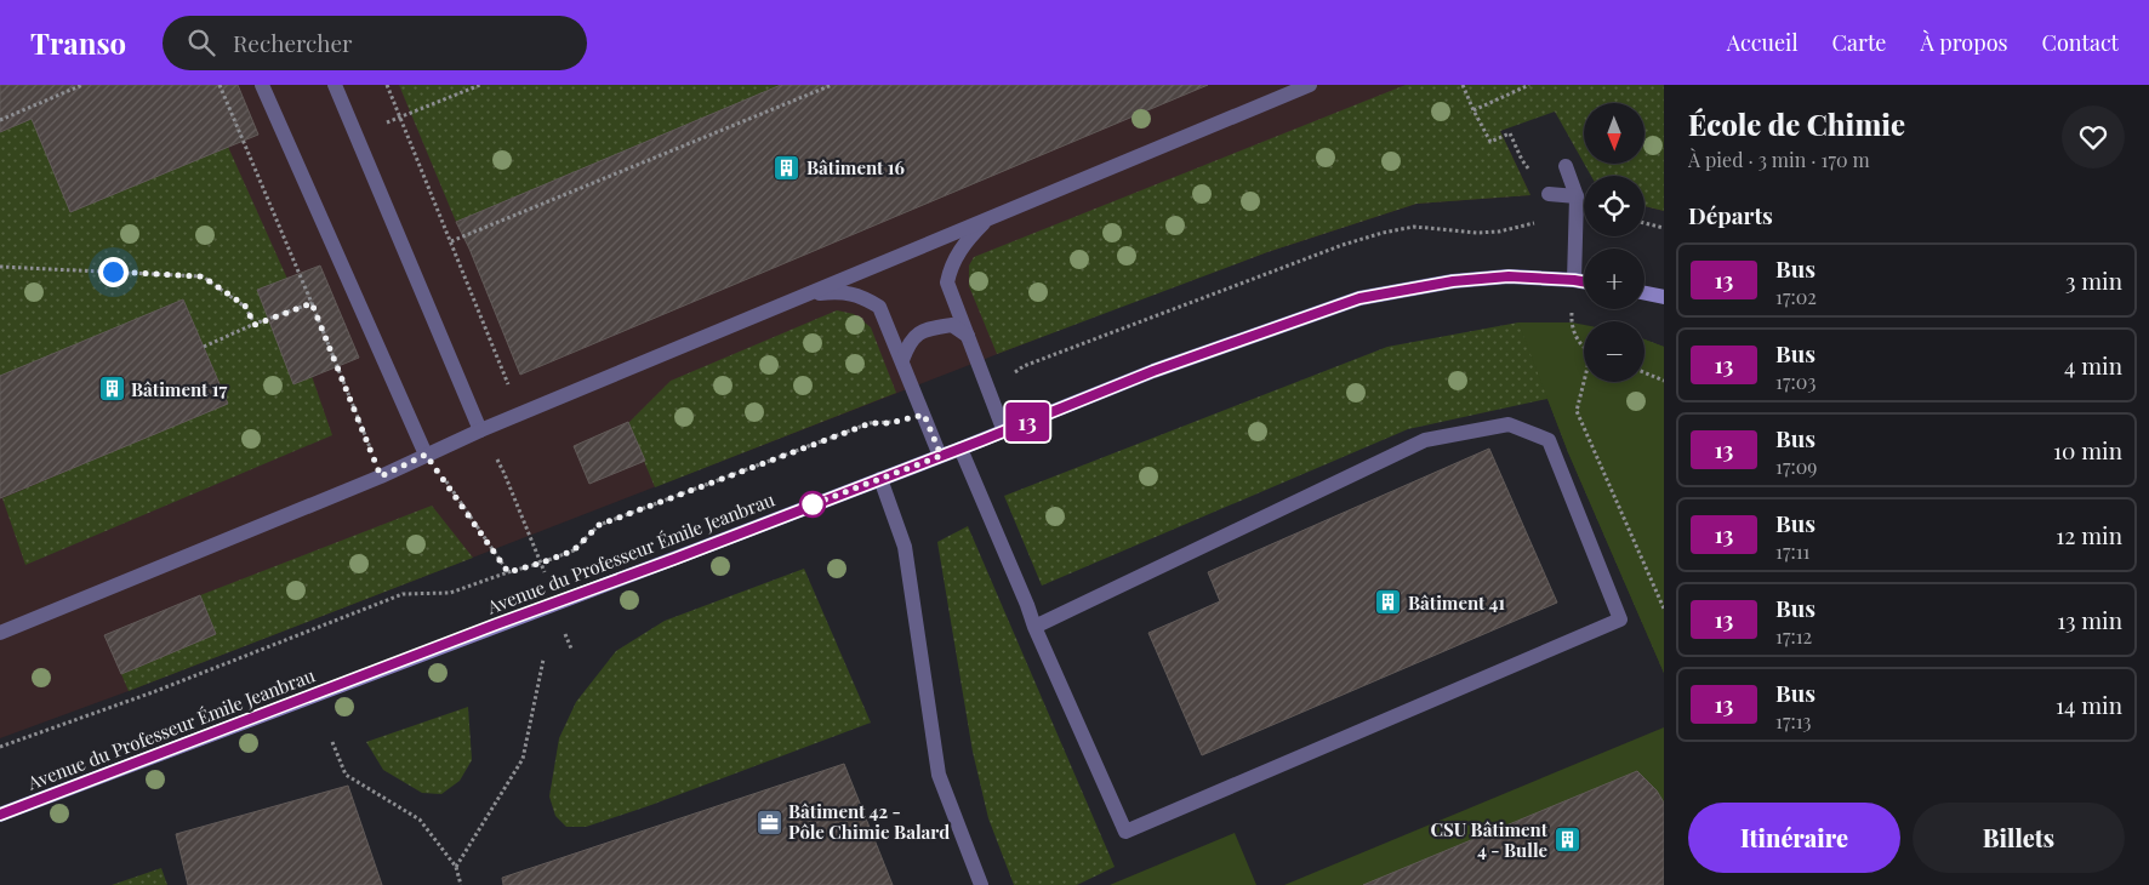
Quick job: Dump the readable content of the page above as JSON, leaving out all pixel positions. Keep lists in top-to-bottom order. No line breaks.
{"streets":{"street":["Avenue du Professeur Émile Jeanbrau"]},"places":{"building":["Bâtiment 16","Bâtiment 17","Bâtiment 41","CSU Bâtiment 4 - Bulle"],"office":["Bâtiment 42 - Pôle Chimie Balard"]},"lines":["bus line 13"],"north":"bottom","page":{"header":"Transo","search":"Rechercher","nav":["Accueil","Carte","À propos","Contact"],"on_map":"13","heading":[["École de Chimie","À pied · 3 min · 170 m"],"Départs"],"map_buttons":["+","−"],"list":[{"mark":"13","name":"Bus","note":"17:02","value":"3 min"},{"mark":"13","name":"Bus","note":"17:03","value":"4 min"},{"mark":"13","name":"Bus","note":"17:09","value":"10 min"},{"mark":"13","name":"Bus","note":"17:11","value":"12 min"},{"mark":"13","name":"Bus","note":"17:12","value":"13 min"},{"mark":"13","name":"Bus","note":"17:13","value":"14 min"}],"buttons":["Itinéraire","Billets"]}}
